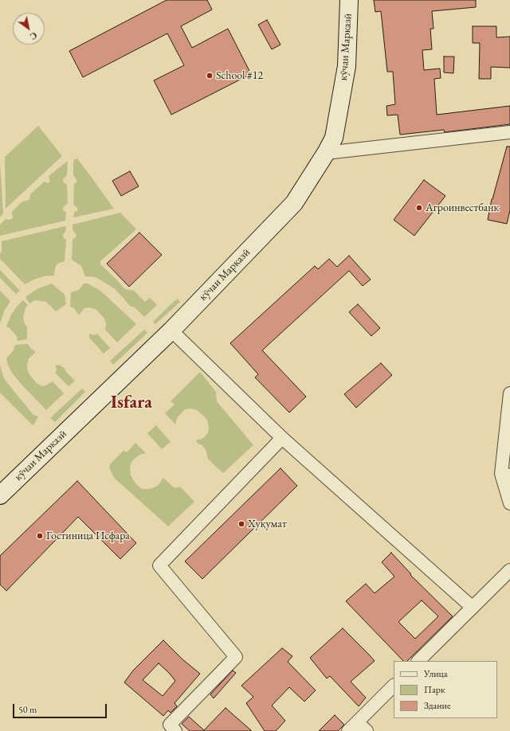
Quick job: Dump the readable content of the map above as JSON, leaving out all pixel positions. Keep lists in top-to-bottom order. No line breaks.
{"streets":{"main road":["кӯчаи Марказӣ"]},"districts":["Isfara"],"places":["School #12","Агроинвестбанк","Хуқумат","Гостиница Исфара"],"legend":["Улица","Парк","Здание"],"scale_bar":"50 m","north":"bottom right"}
